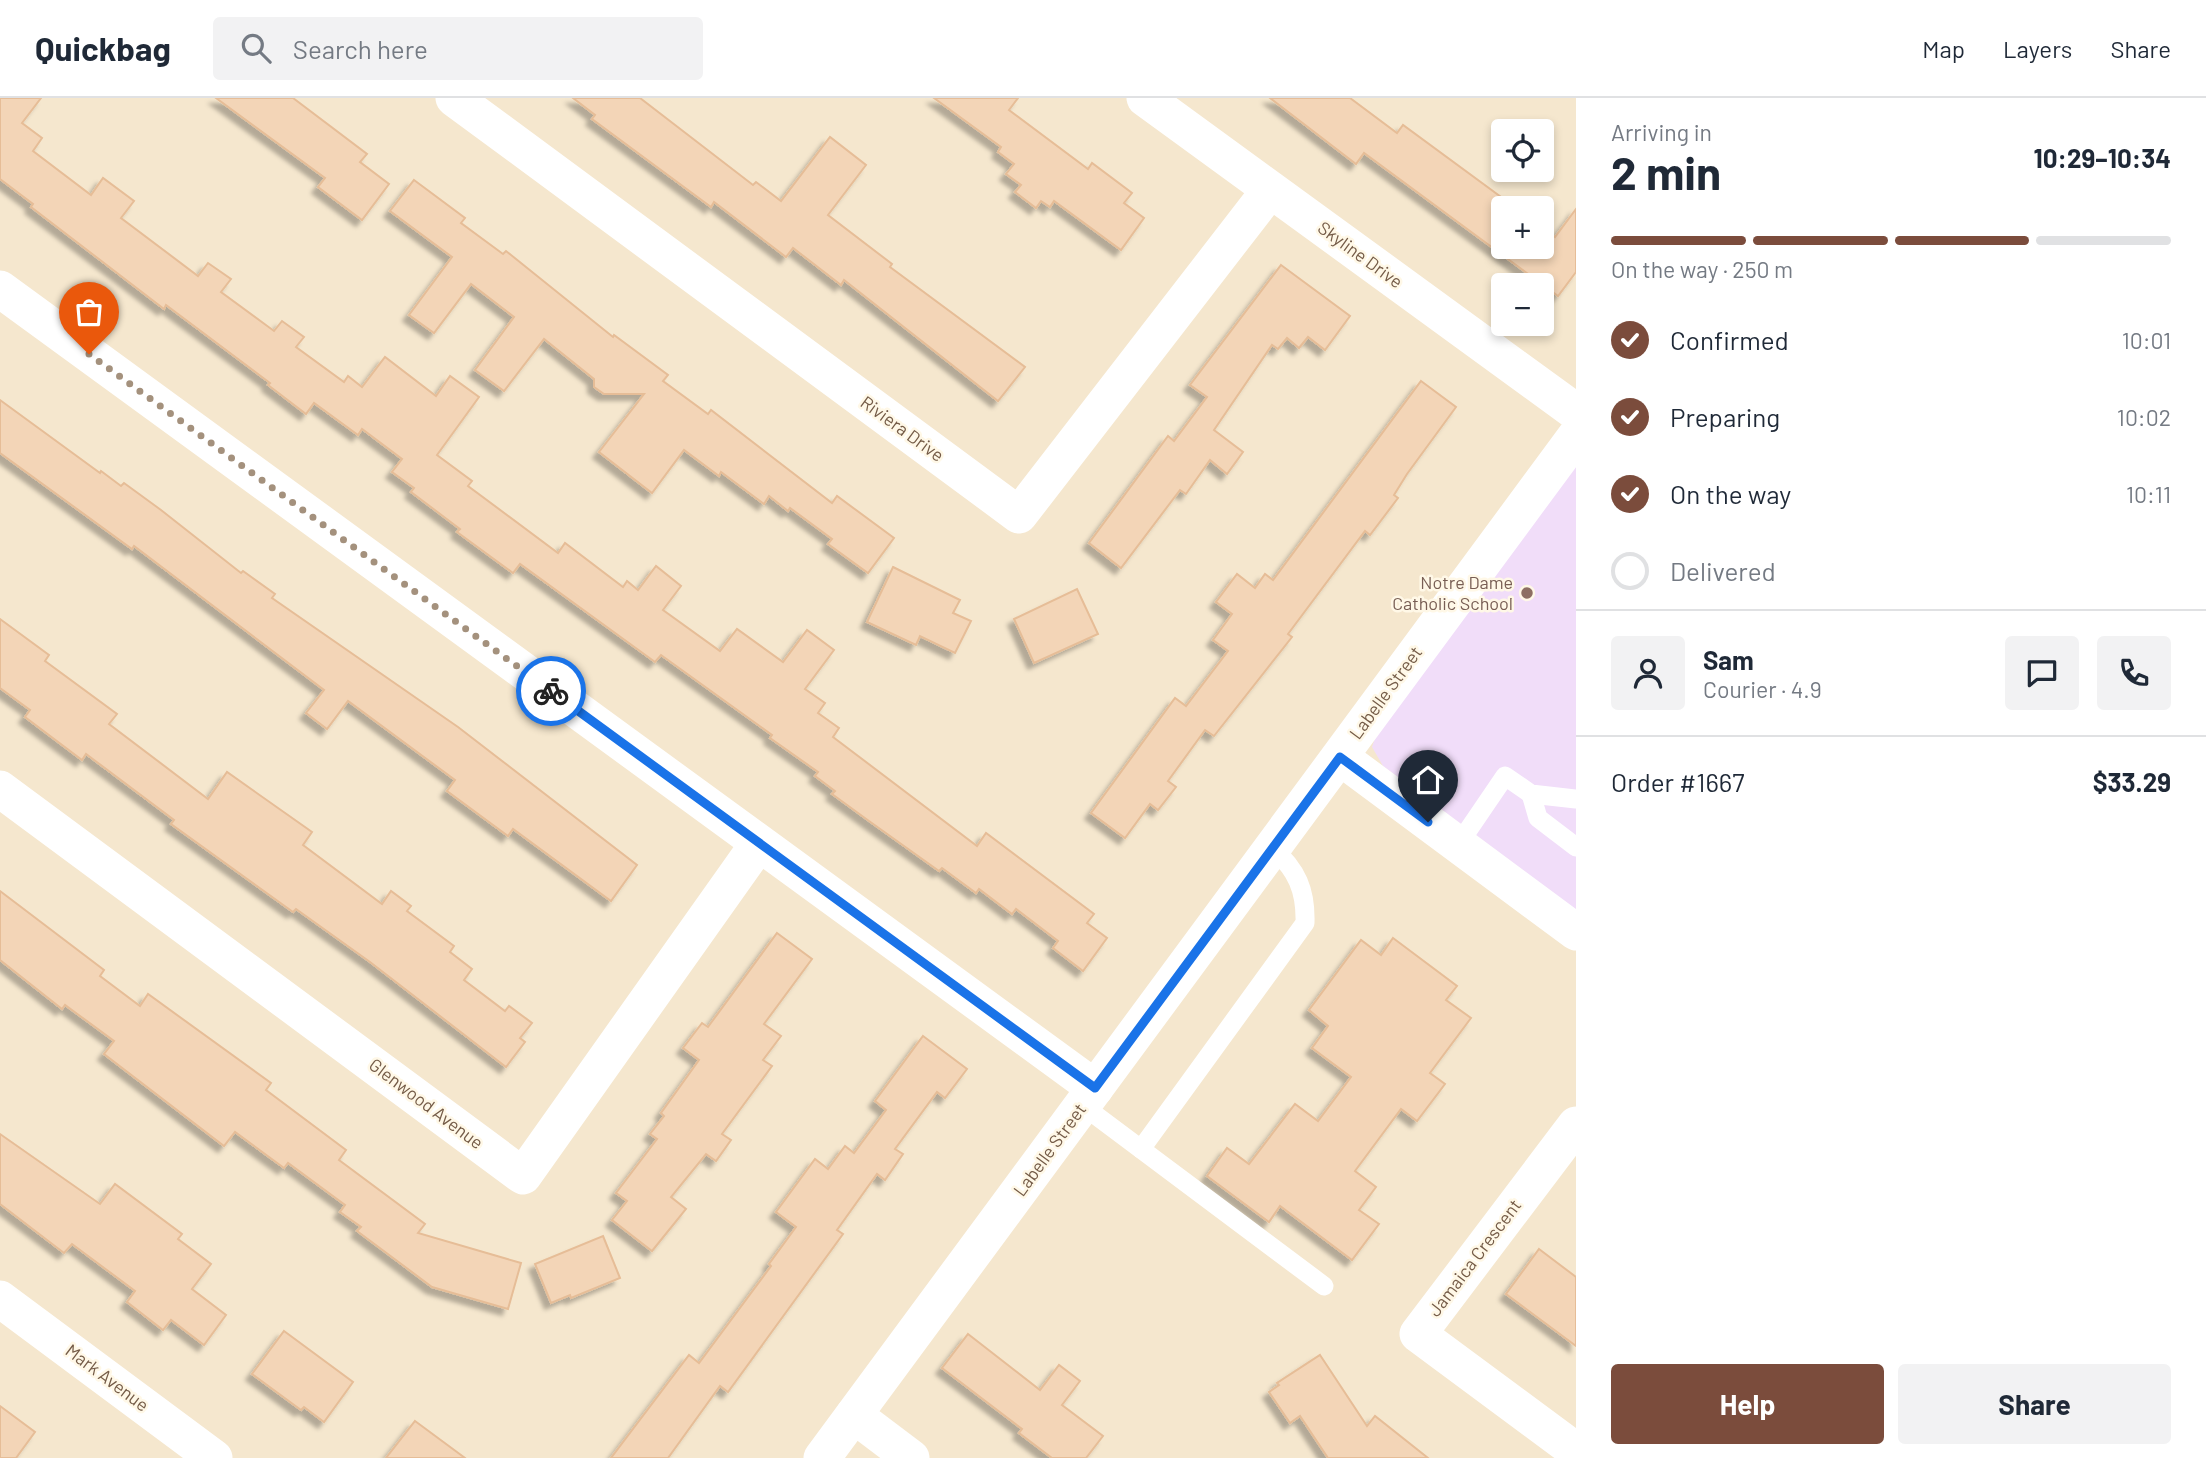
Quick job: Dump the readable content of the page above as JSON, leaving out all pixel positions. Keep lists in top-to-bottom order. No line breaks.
{"streets":{"street":["Skyline Drive","Riviera Drive","Labelle Street","Glenwood Avenue","Jamaica Crescent","Mark Avenue"]},"crossings":[["Skyline Drive","Riviera Drive"]],"places":["Notre Dame Catholic School"],"page":{"header":"Quickbag","search":"Search here","nav":["Map","Layers","Share"],"heading":["2 min","Arriving in","10:29–10:34"],"panel":["Sam","Courier · 4.9","Order #1667","$33.29"],"map_buttons":["+","−"],"bar":"On the way · 250 m","list":[["Confirmed","10:01"],["Preparing","10:02"],["On the way","10:11"],"Delivered"],"buttons":["Help","Share"]}}
